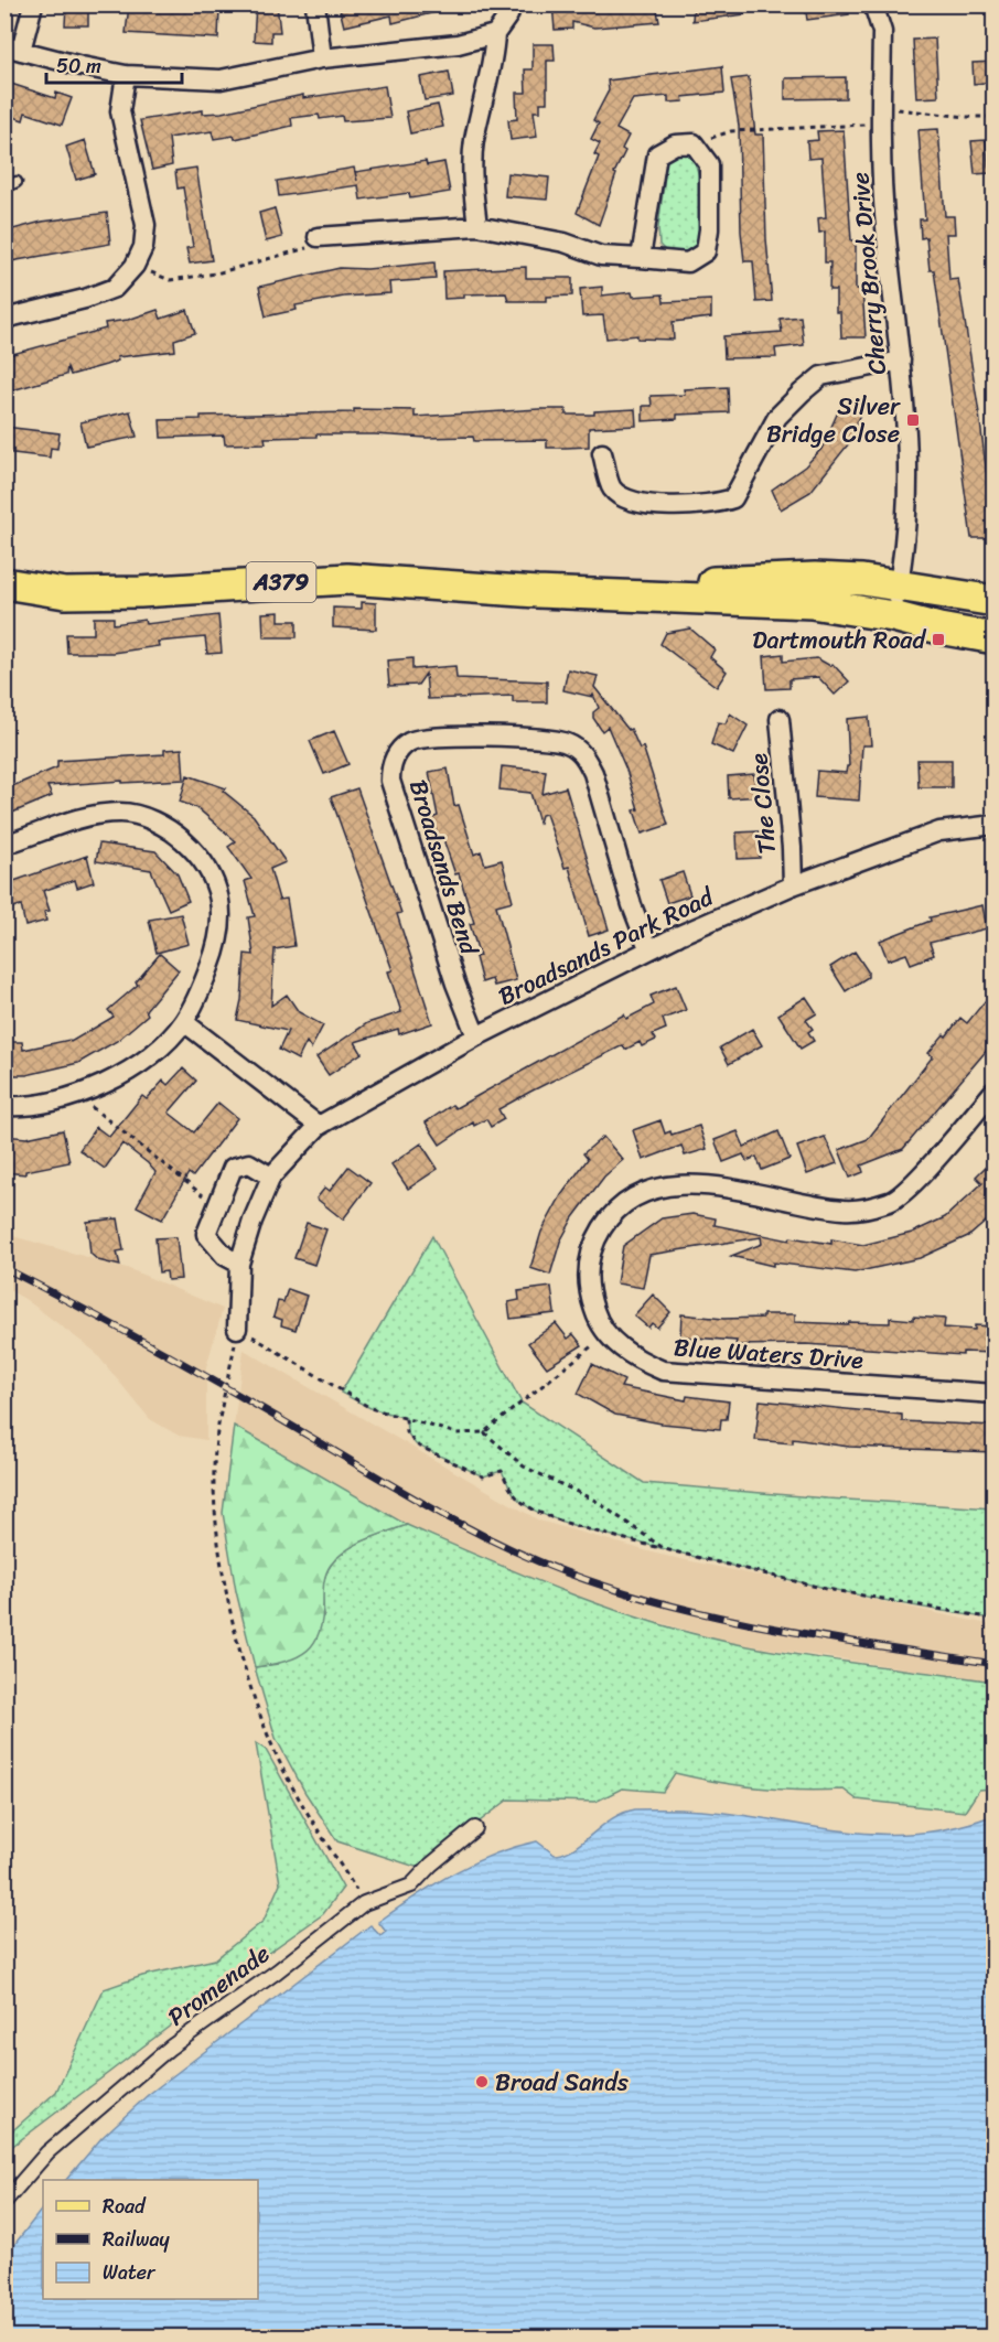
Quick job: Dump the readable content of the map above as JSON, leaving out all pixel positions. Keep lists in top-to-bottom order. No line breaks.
{"streets":{"main road":["A379"],"street":["Cherry Brook Drive","The Close","Broadsands Bend","Broadsands Park Road","Blue Waters Drive","Promenade"]},"crossings":[["Cherry Brook Drive","A379"],["The Close","Broadsands Park Road"],["Broadsands Bend","Broadsands Park Road"]],"places":{"transit":["Silver Bridge Close","Dartmouth Road"],"other":["Broad Sands"]},"legend":["Road","Railway","Water"],"scale_bar":"50 m"}
